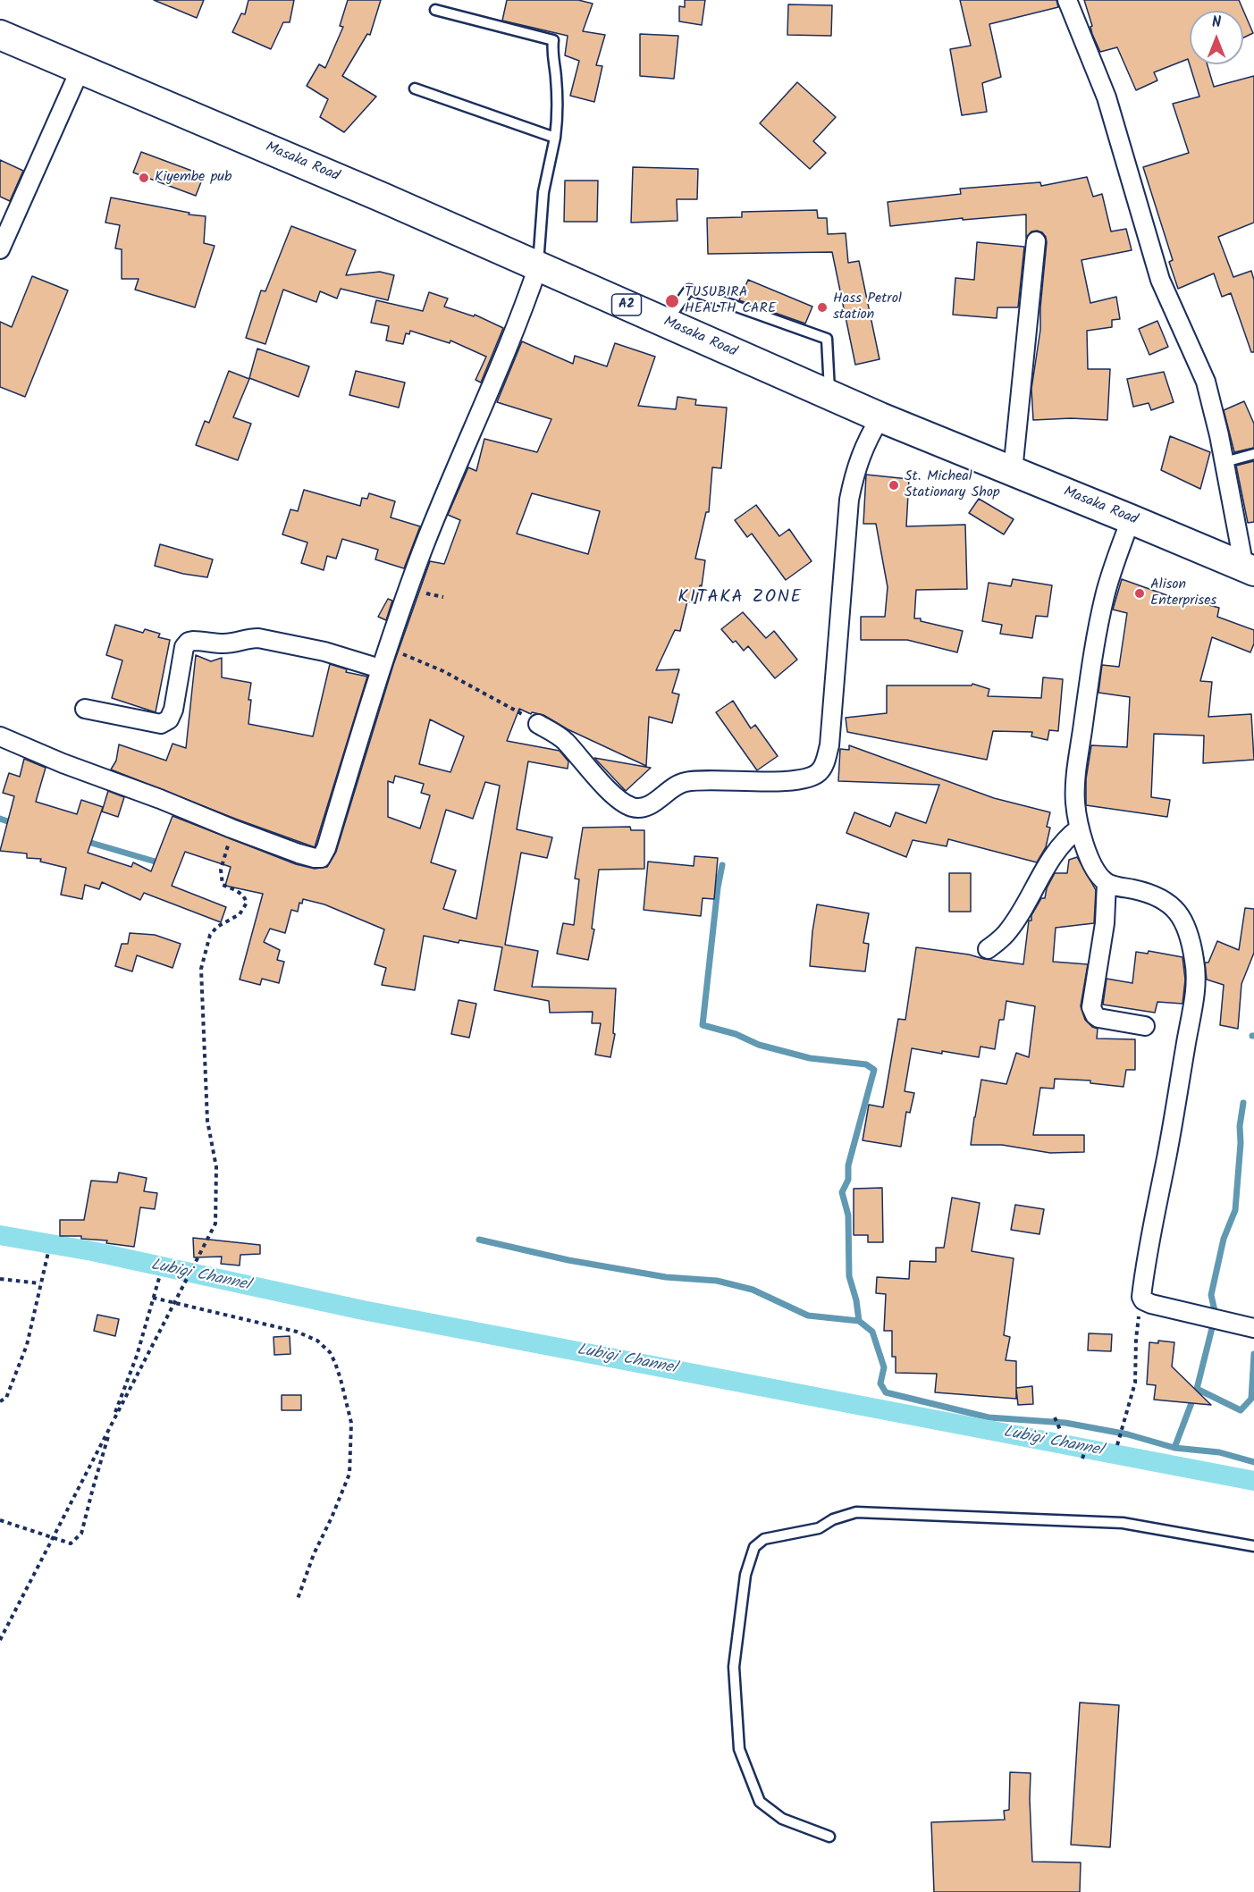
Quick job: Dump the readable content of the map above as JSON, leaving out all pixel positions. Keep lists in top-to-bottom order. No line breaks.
{"streets":{"main road":["Masaka Road","A2"]},"districts":["KITAKA ZONE"],"water":["Lubigi Channel"],"places":["Kiyembe pub","TUSUBIRA HEALTH CARE","Hass Petrol station","St. Micheal Stationary Shop","Alison Enterprises"],"north":"top"}
